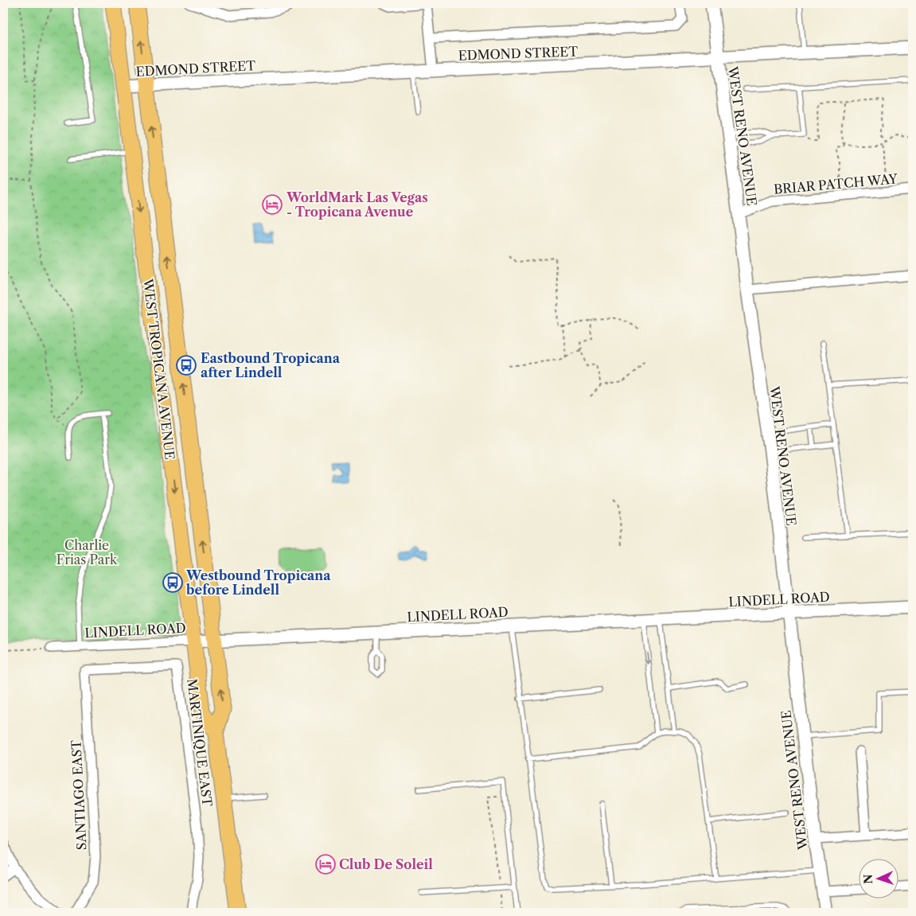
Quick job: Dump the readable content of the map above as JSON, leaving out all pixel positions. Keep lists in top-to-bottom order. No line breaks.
{"streets":{"main road":["WEST TROPICANA AVENUE"],"street":["EDMOND STREET","WEST RENO AVENUE","BRIAR PATCH WAY","LINDELL ROAD","MARTINIQUE EAST","SANTIAGO EAST"]},"crossings":[["EDMOND STREET","WEST RENO AVENUE"],["EDMOND STREET","WEST TROPICANA AVENUE"],["WEST RENO AVENUE","BRIAR PATCH WAY"],["WEST RENO AVENUE","LINDELL ROAD"],["WEST TROPICANA AVENUE","LINDELL ROAD"],["MARTINIQUE EAST","SANTIAGO EAST"]],"parks":["Charlie Frias Park"],"places":{"hotel":["WorldMark Las Vegas - Tropicana Avenue","Club De Soleil"],"bus stop":["Eastbound Tropicana after Lindell","Westbound Tropicana before Lindell"]},"north":"left"}
